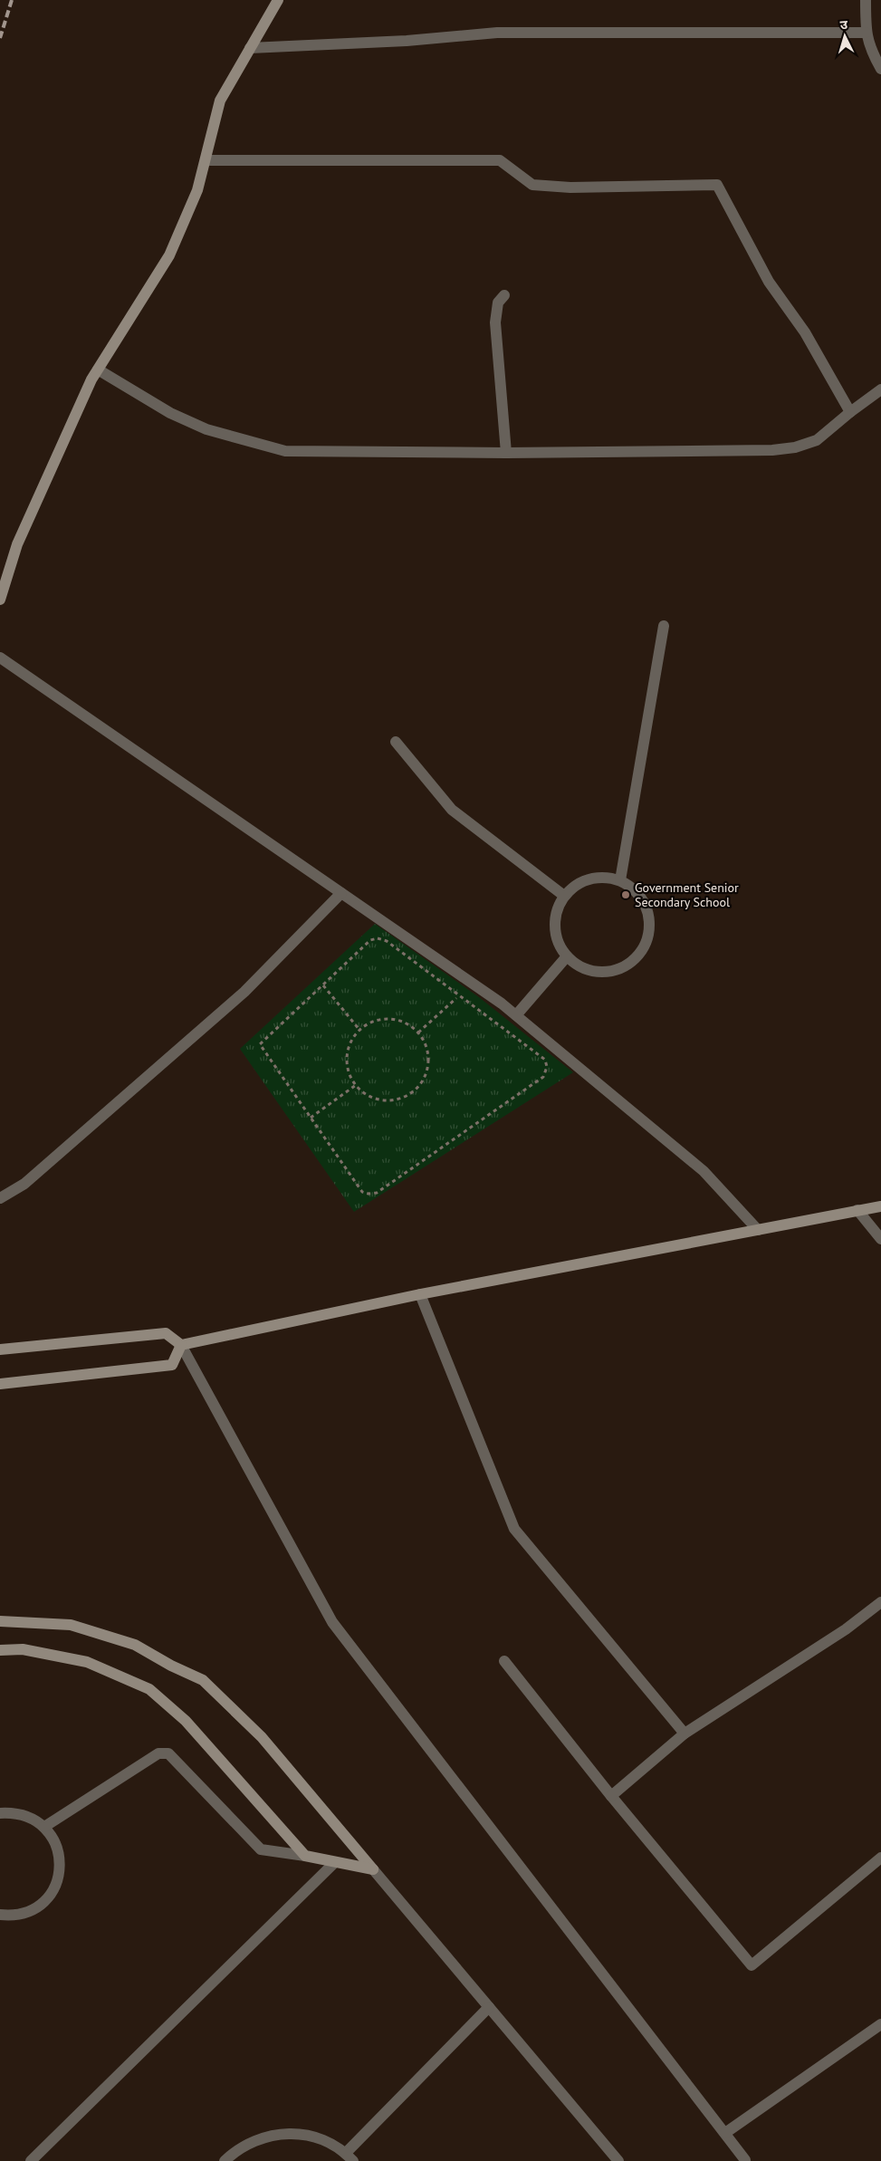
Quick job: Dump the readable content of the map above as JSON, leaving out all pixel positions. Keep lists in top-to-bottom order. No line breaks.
{"places":["Government Senior Secondary School"],"north":"top"}
